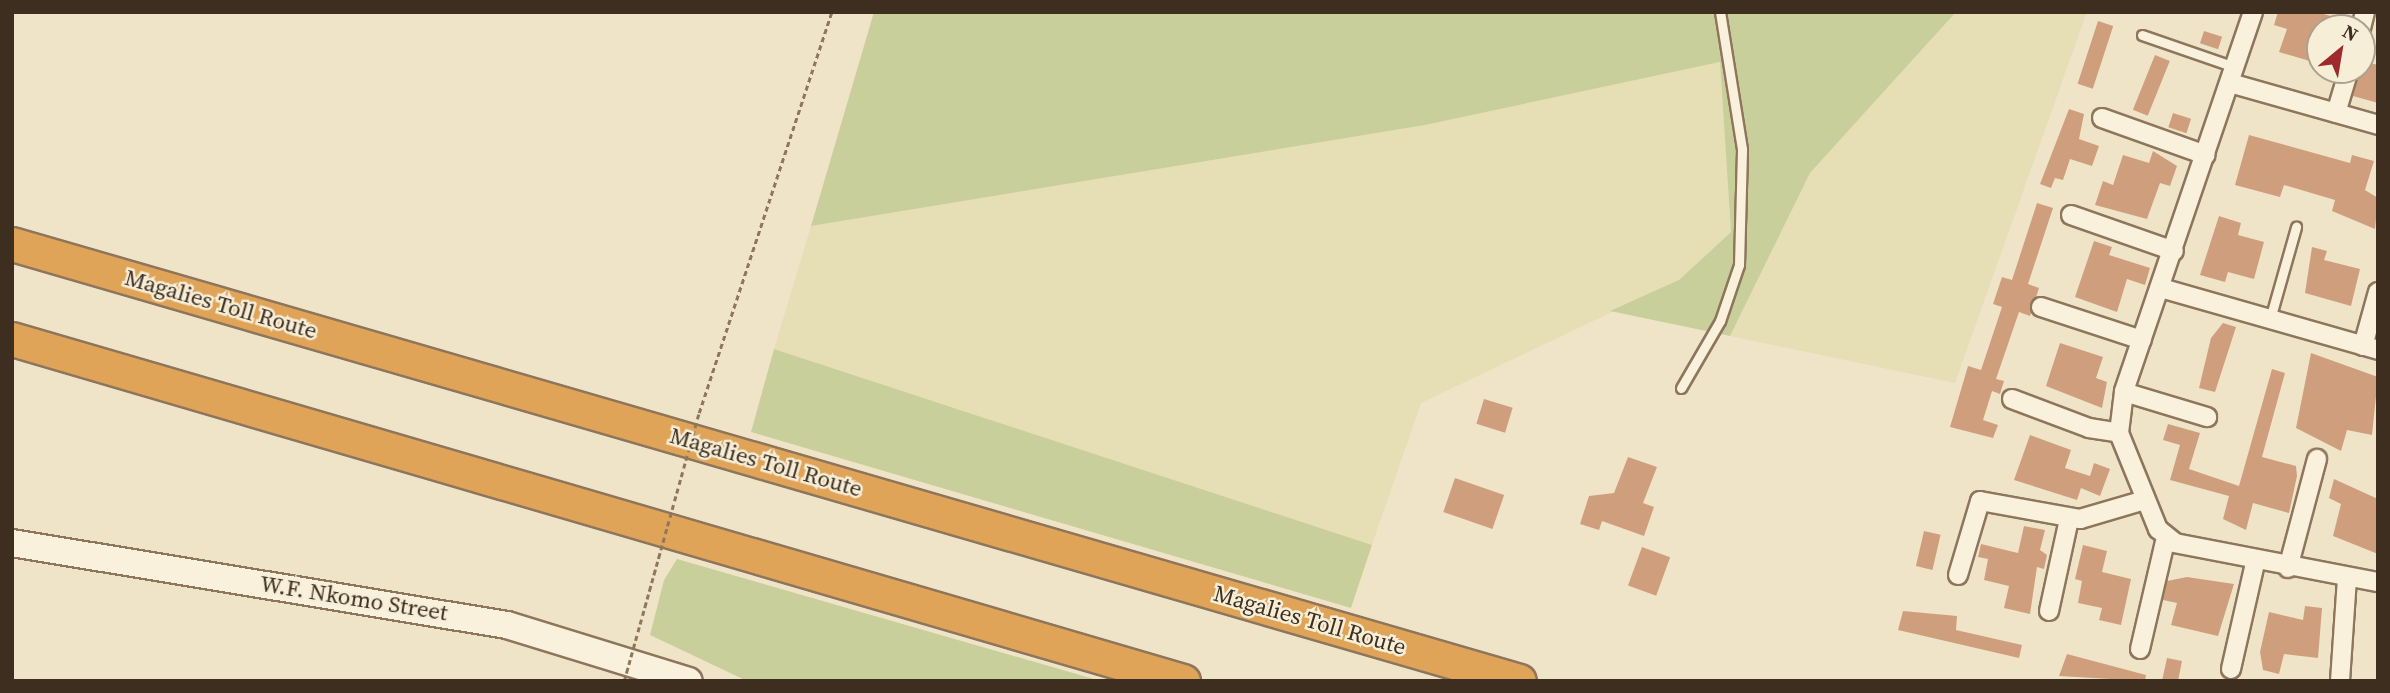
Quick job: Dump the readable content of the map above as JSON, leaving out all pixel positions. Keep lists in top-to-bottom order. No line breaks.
{"streets":{"highway":["Magalies Toll Route"],"main road":["W.F. Nkomo Street"]},"north":"top right"}
